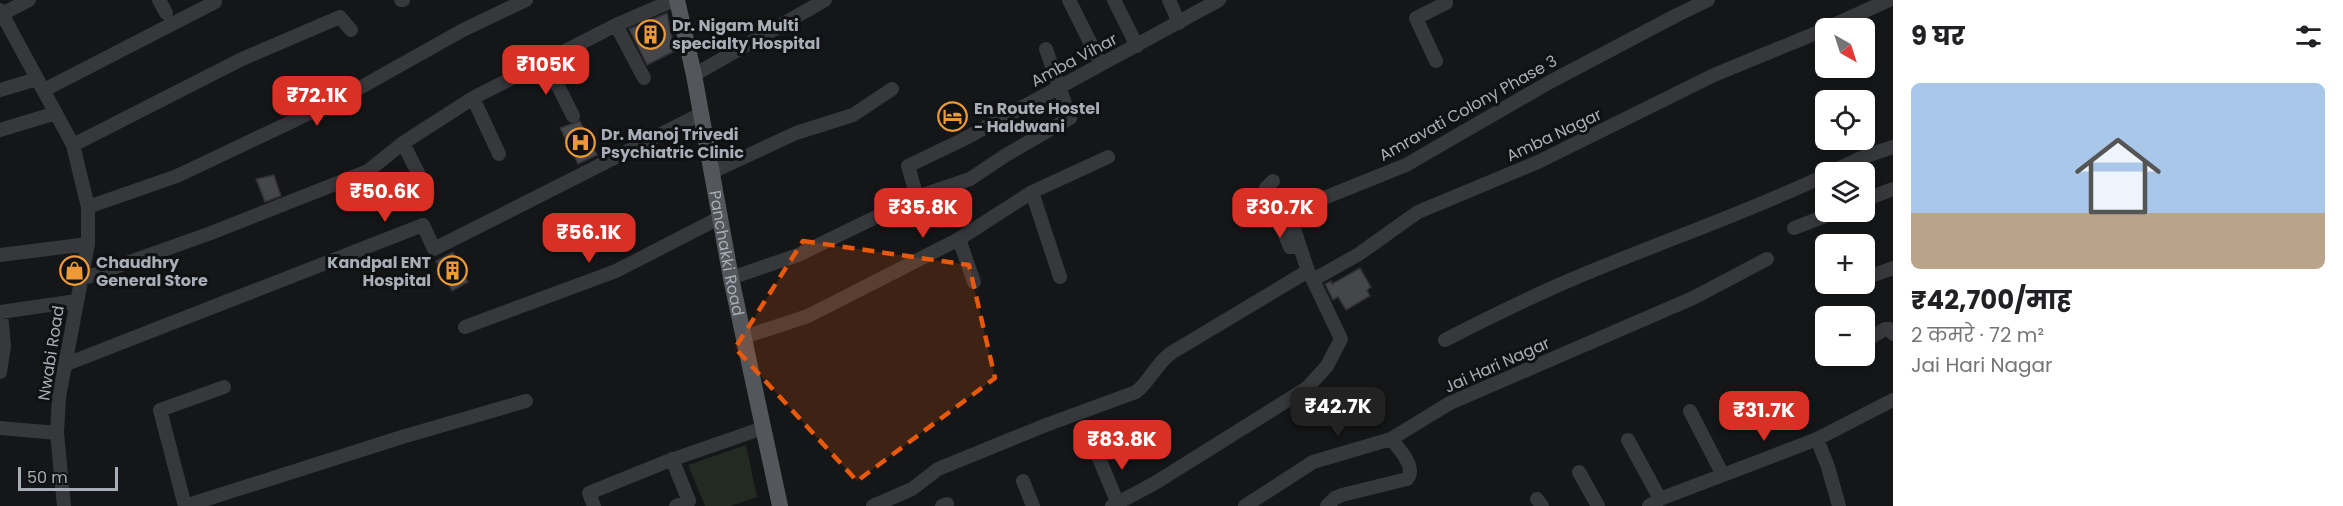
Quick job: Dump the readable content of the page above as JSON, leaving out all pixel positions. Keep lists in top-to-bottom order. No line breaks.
{"streets":{"main road":["Panchakki Road"],"street":["Amba Vihar","Amravati Colony Phase 3","Amba Nagar","Nwabi Road","Jai Hari Nagar"]},"crossings":[["Amravati Colony Phase 3","Amba Nagar"]],"places":{"building":["Dr. Nigam Multi specialty Hospital","Kandpal ENT Hospital"],"hotel":["En Route Hostel - Haldwani"],"hospital":["Dr. Manoj Trivedi Psychiatric Clinic"],"shop":["Chaudhry General Store"]},"scale_bar":"50 m","north":"bottom right","page":{"heading":"9 घर","map_buttons":["+","−"],"price":["₹105K","₹72.1K","₹50.6K","₹35.8K","₹30.7K","₹56.1K","₹42.7K","₹31.7K","₹83.8K"],"list":[{"name":"₹42,700/माह","note":"2 कमरे · 72 m² · Jai Hari Nagar"}],"scale":"50 m"}}
